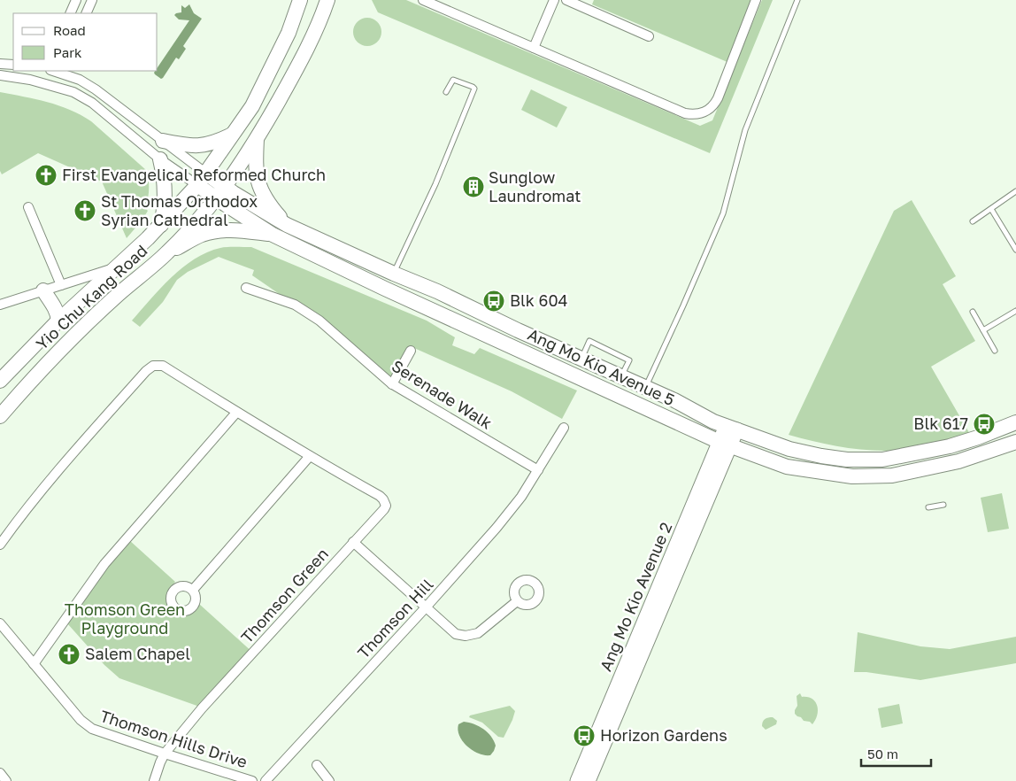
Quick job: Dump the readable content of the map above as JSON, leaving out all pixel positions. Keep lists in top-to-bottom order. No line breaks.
{"streets":{"main road":["Yio Chu Kang Road","Ang Mo Kio Avenue 5","Ang Mo Kio Avenue 2"],"street":["Serenade Walk","Thomson Green","Thomson Hill","Thomson Hills Drive"]},"crossings":[["Yio Chu Kang Road","Ang Mo Kio Avenue 5"],["Ang Mo Kio Avenue 5","Ang Mo Kio Avenue 2"],["Serenade Walk","Thomson Hill"],["Thomson Green","Thomson Hills Drive"]],"parks":["Thomson Green Playground"],"places":{"church":["First Evangelical Reformed Church","St Thomas Orthodox Syrian Cathedral","Salem Chapel"],"building":["Sunglow Laundromat"],"bus stop":["Blk 604","Blk 617","Horizon Gardens"]},"legend":["Road","Park"],"scale_bar":"50 m"}
